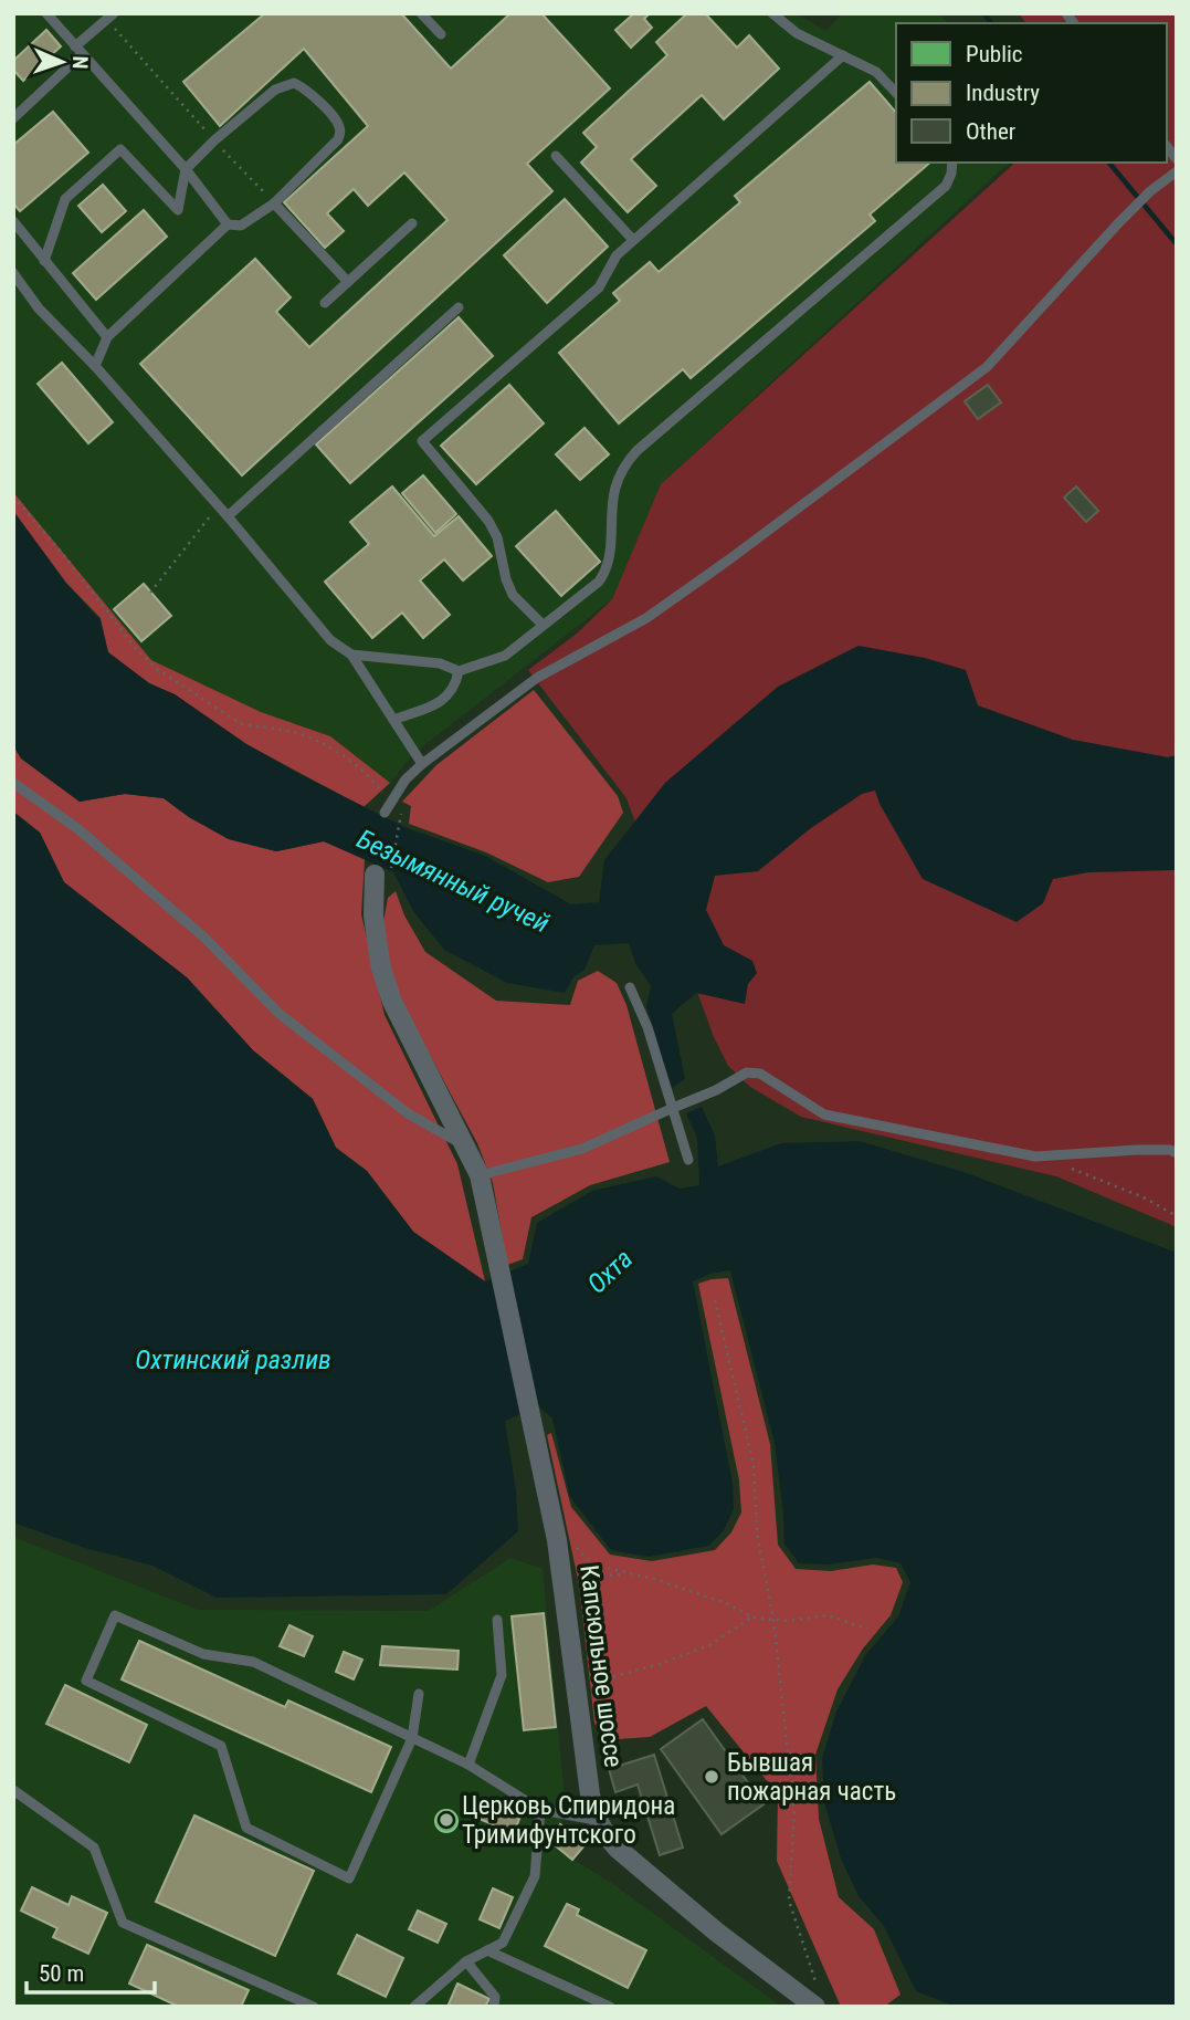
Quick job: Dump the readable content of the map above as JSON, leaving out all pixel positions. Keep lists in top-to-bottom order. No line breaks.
{"streets":{"street":["Капсюльное шоссе"]},"water":["Безымянный ручей","Охта","Охтинский разлив"],"places":["Бывшая пожарная часть","Церковь Спиридона Тримифунтского"],"legend":["Public","Industry","Other"],"scale_bar":"50 m","north":"right"}
